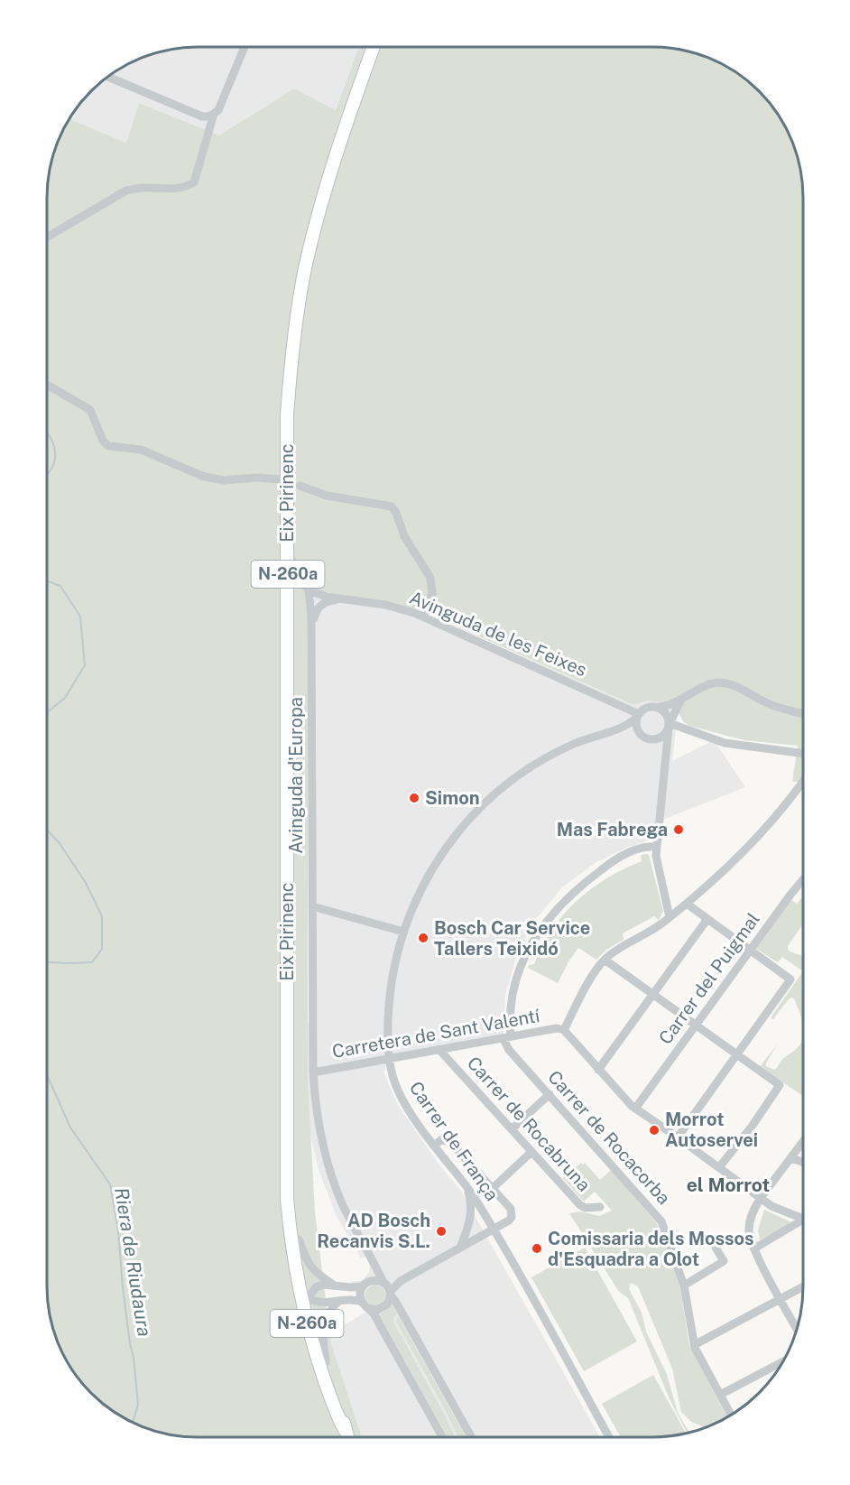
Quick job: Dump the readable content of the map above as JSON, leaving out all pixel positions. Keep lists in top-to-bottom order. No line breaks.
{"streets":{"main road":["Eix Pirinenc","N-260a"],"street":["Avinguda de les Feixes","Avinguda d'Europa","Carrer del Puigmal","Carretera de Sant Valentí","Carrer de Rocabruna","Carrer de Rocacorba","Carrer de França"]},"crossings":[["Eix Pirinenc","Avinguda d'Europa"],["Avinguda de les Feixes","Avinguda d'Europa"],["Avinguda de les Feixes","Carrer de França"],["Avinguda d'Europa","Carretera de Sant Valentí"],["Carretera de Sant Valentí","Carrer de Rocabruna"],["Carretera de Sant Valentí","Carrer de Rocacorba"],["Carretera de Sant Valentí","Carrer de França"]],"districts":["el Morrot"],"water":["Riera de Riudaura"],"places":["Simon","Mas Fabrega","Bosch Car Service Tallers Teixidó","Morrot Autoservei","AD Bosch Recanvis S.L.","Comissaria dels Mossos d'Esquadra a Olot"]}
